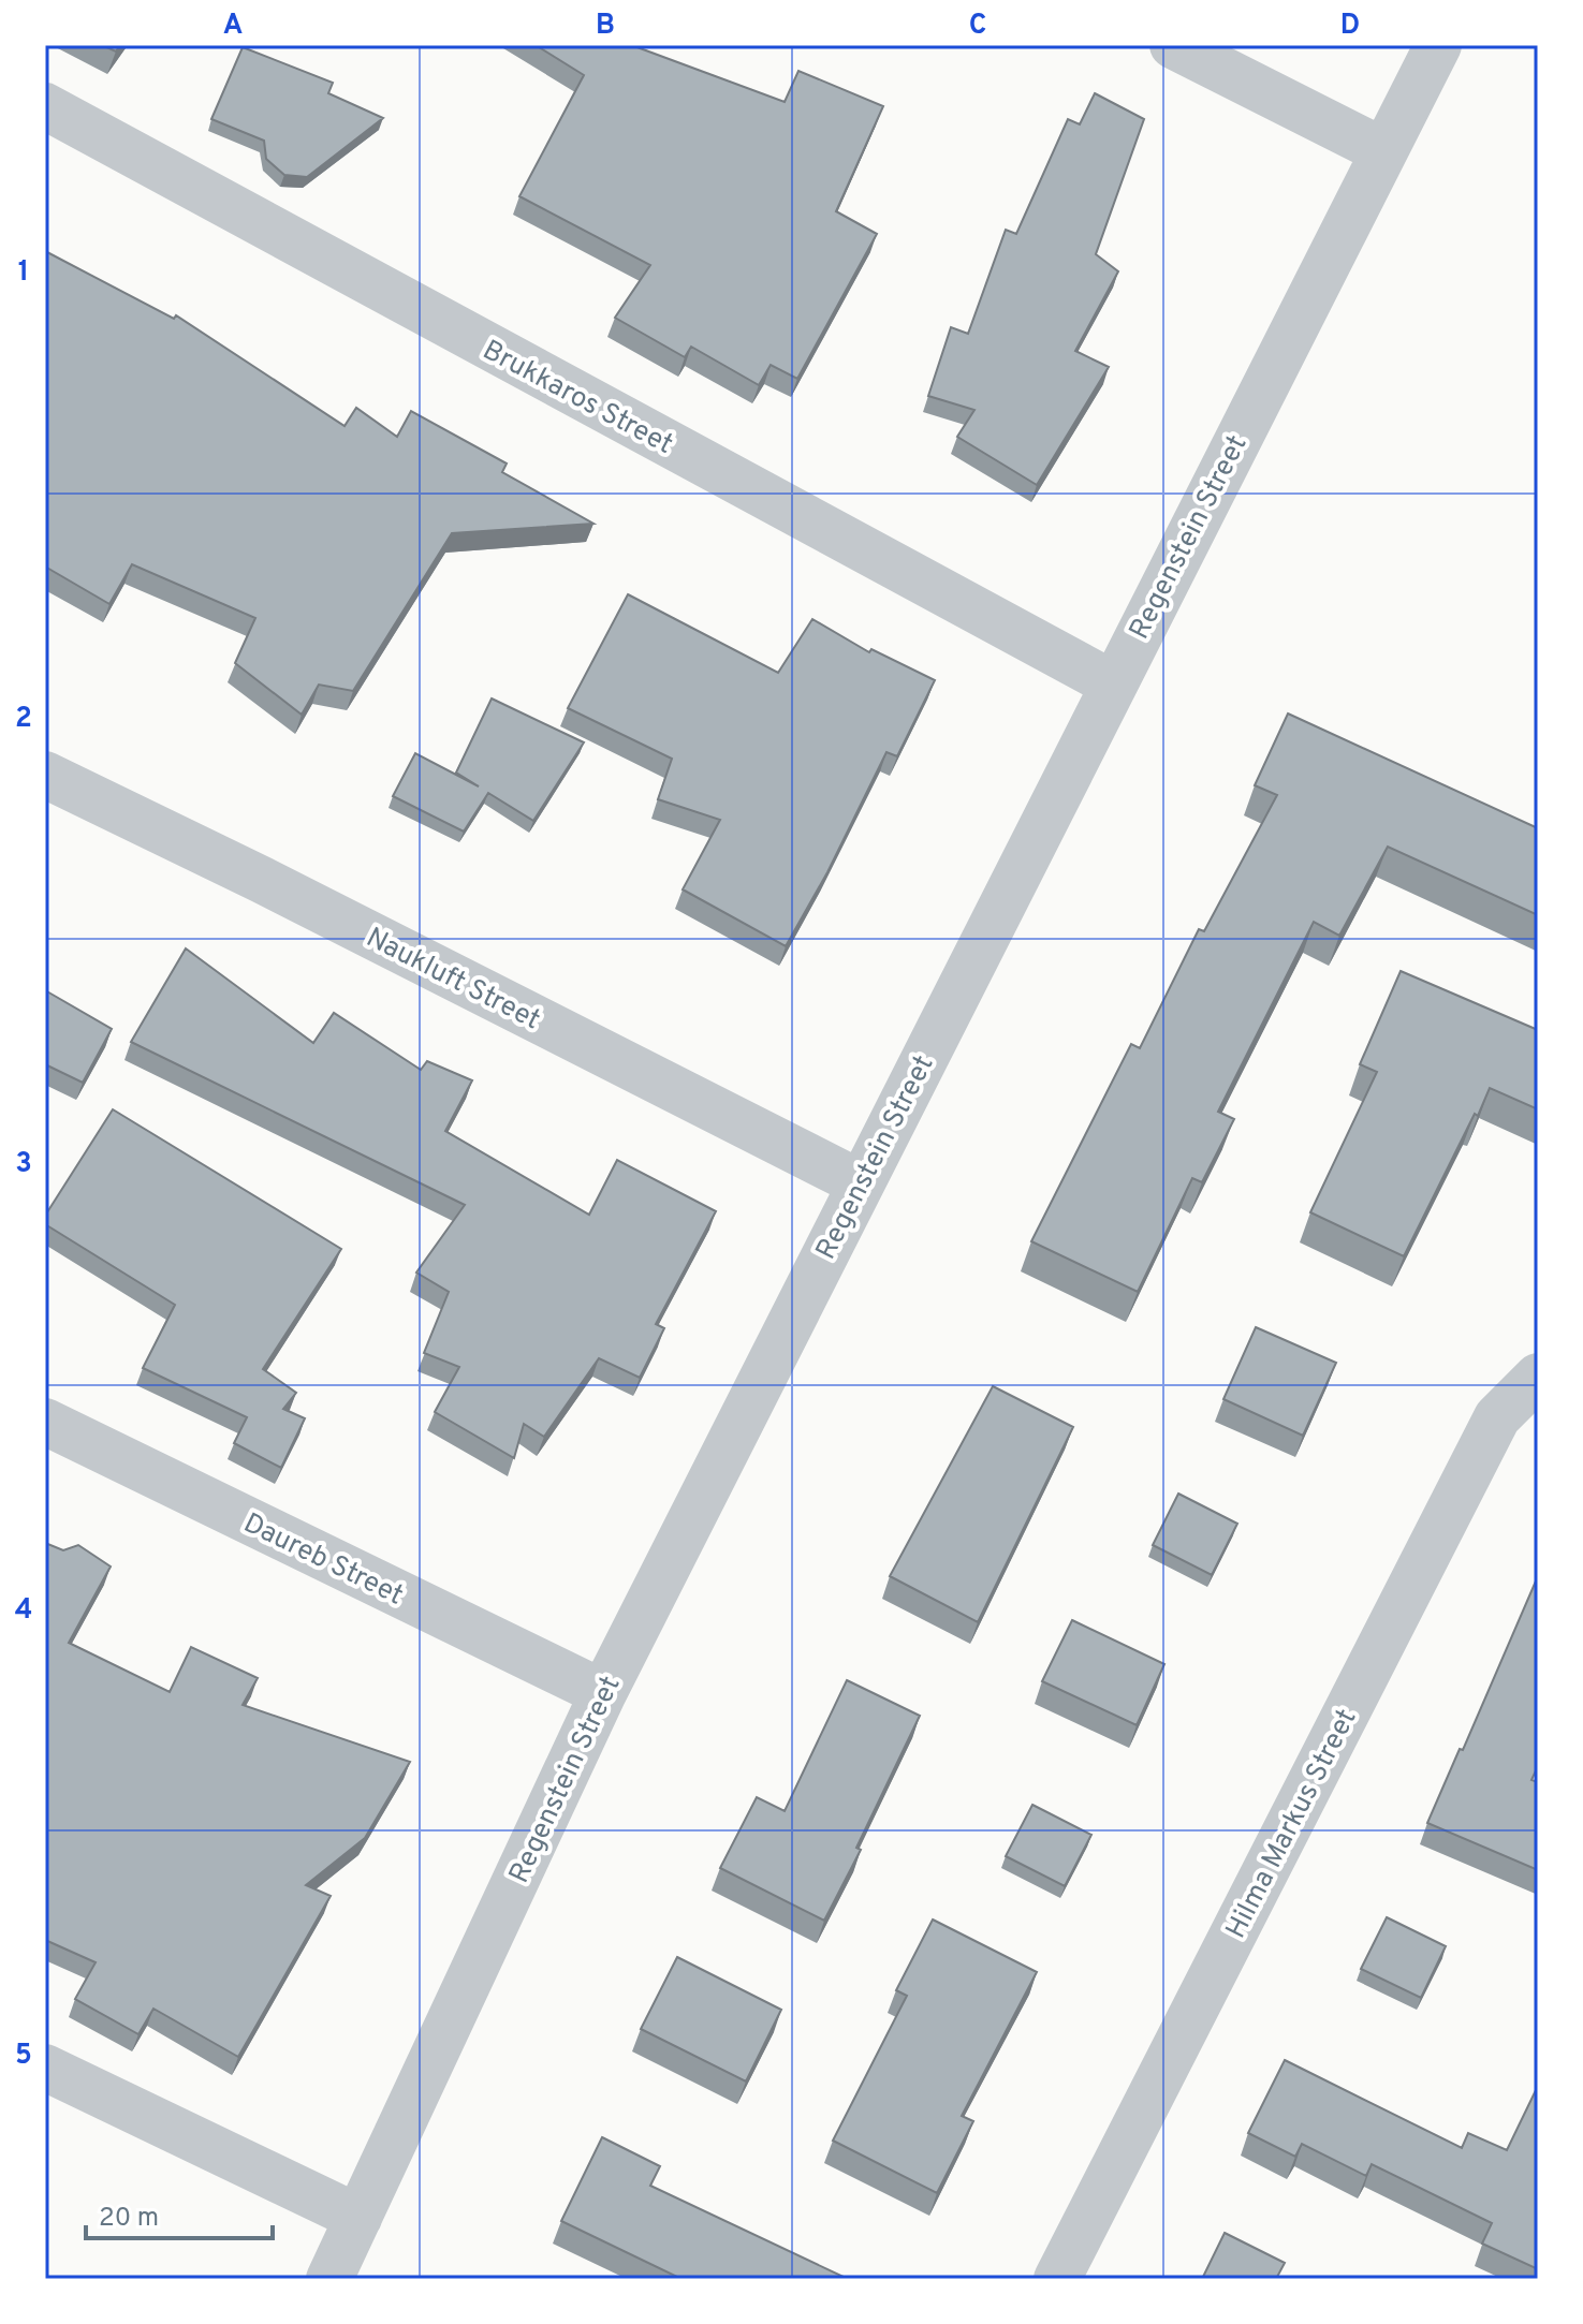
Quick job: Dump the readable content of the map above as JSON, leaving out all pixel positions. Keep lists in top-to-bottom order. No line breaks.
{"streets":{"street":["Brukkaros Street","Regenstein Street","Naukluft Street","Daureb Street","Hilma Markus Street"]},"crossings":[["Brukkaros Street","Regenstein Street"],["Regenstein Street","Naukluft Street"],["Regenstein Street","Daureb Street"]],"scale_bar":"20 m","grid":{"columns":["A","B","C","D"],"rows":["1","2","3","4","5"]}}
